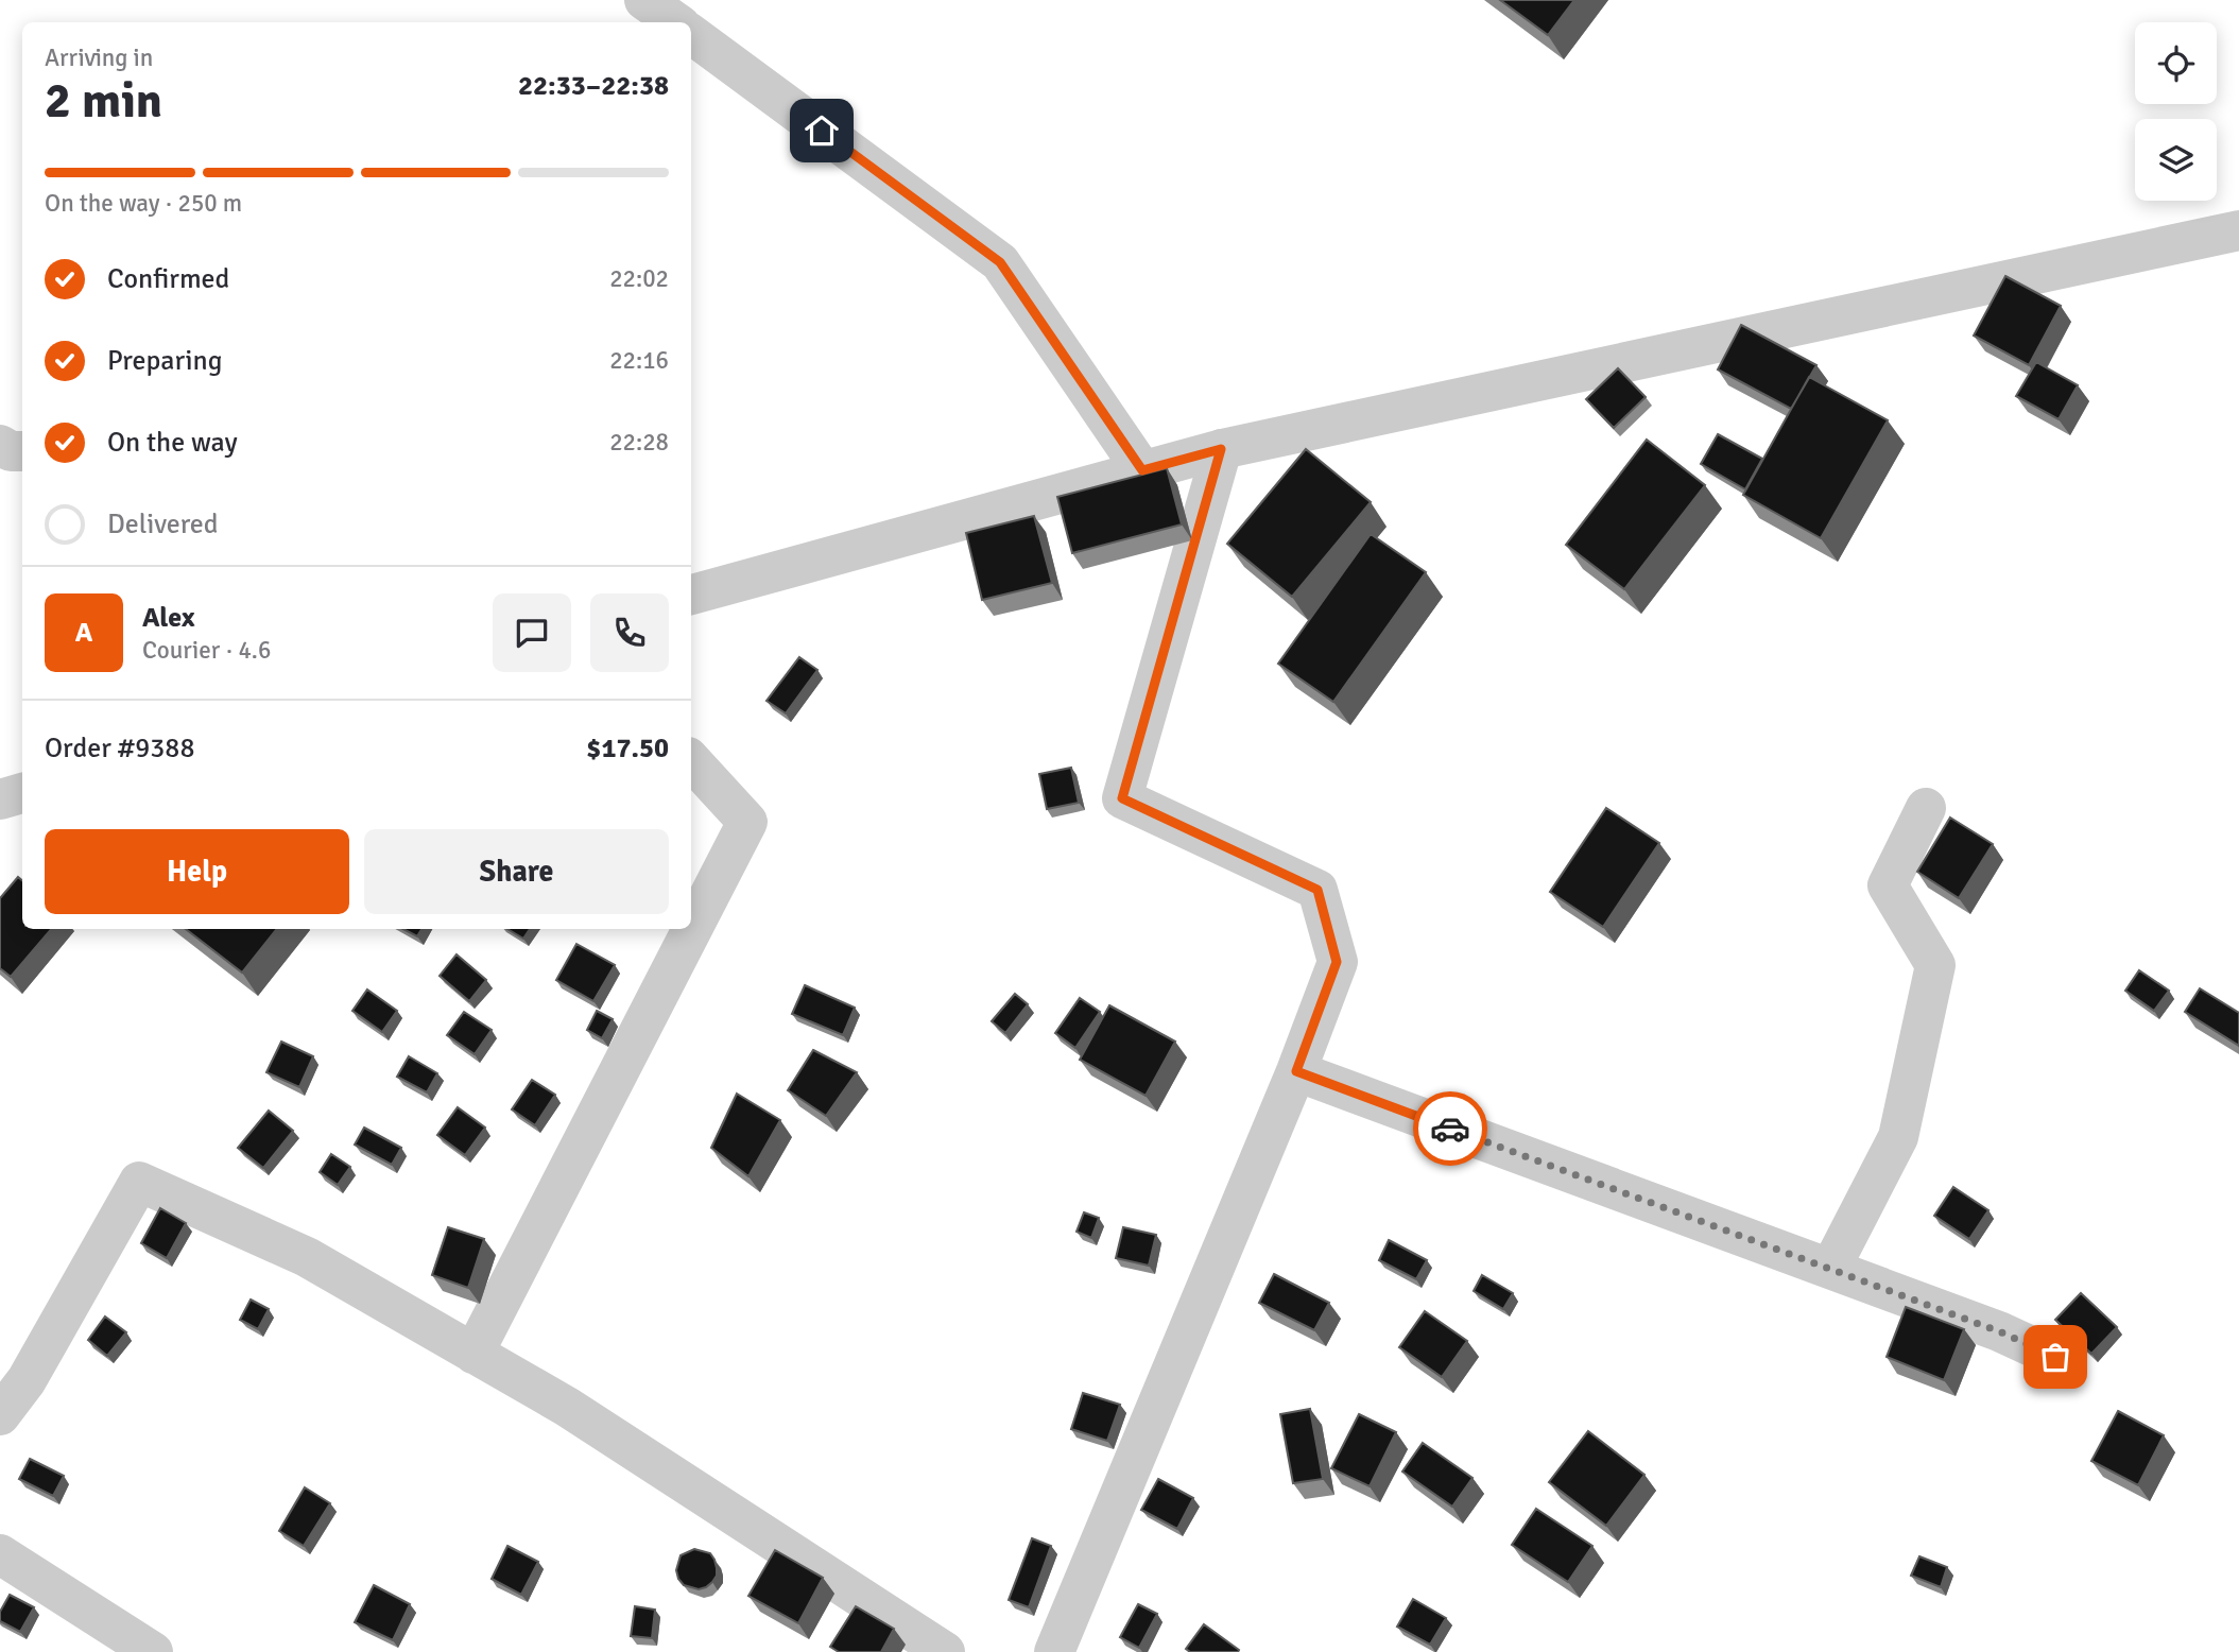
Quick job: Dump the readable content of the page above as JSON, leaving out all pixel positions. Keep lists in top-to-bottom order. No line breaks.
{"page":{"heading":["2 min","Arriving in","22:33–22:38"],"panel":["Alex","Courier · 4.6","Order #9388","$17.50"],"bar":"On the way · 250 m","list":[["Confirmed","22:02"],["Preparing","22:16"],["On the way","22:28"],"Delivered"],"round":"A","buttons":["Help","Share"]}}
